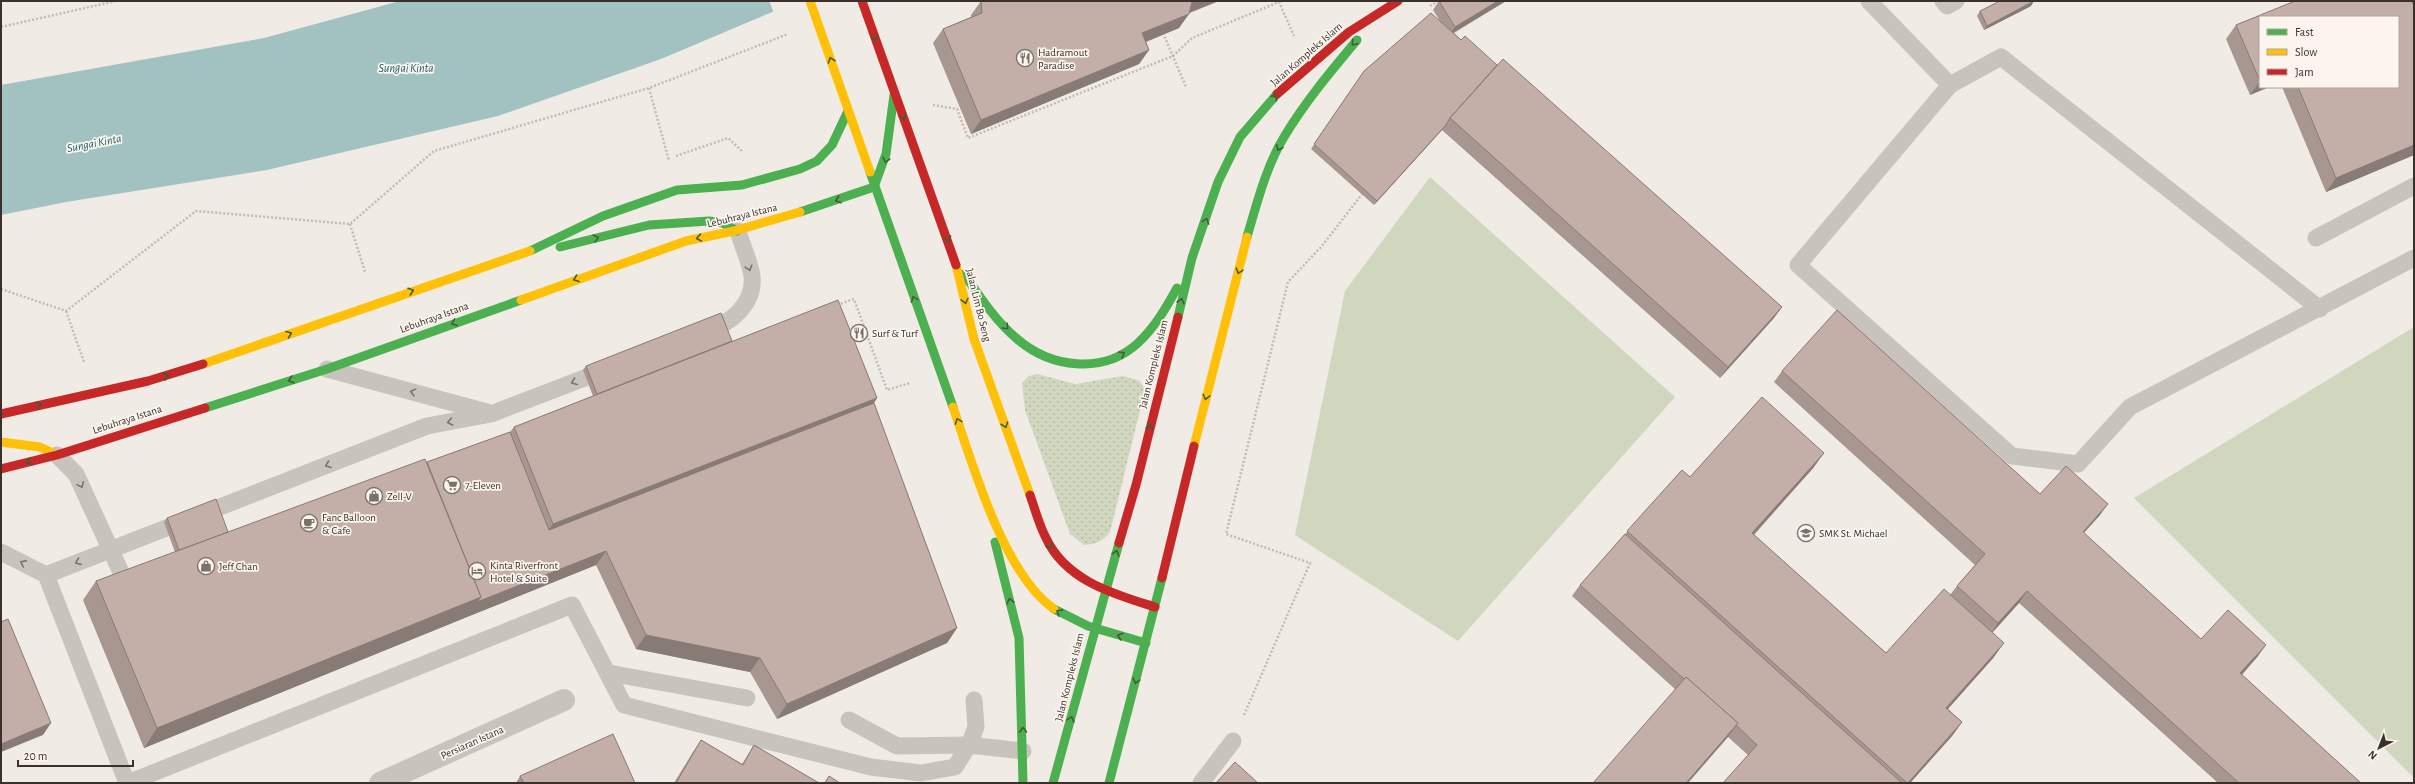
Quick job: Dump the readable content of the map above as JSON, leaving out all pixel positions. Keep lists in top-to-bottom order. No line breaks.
{"streets":{"main road":["Jalan Kompleks Islam","Lebuhraya Istana","Jalan Lim Bo Seng"],"street":["Persiaran Istana"]},"crossings":[["Jalan Kompleks Islam","Jalan Lim Bo Seng"]],"water":["Sungai Kinta"],"places":{"restaurant":["Hadramout Paradise","Surf & Turf"],"supermarket":["7-Eleven"],"shop":["Zell-V","Jeff Chan"],"cafe":["Fanc Balloon & Cafe"],"school or university":["SMK St. Michael"],"hotel":["Kinta Riverfront Hotel & Suite"]},"legend":["Fast","Slow","Jam"],"scale_bar":"20 m","north":"bottom left"}
